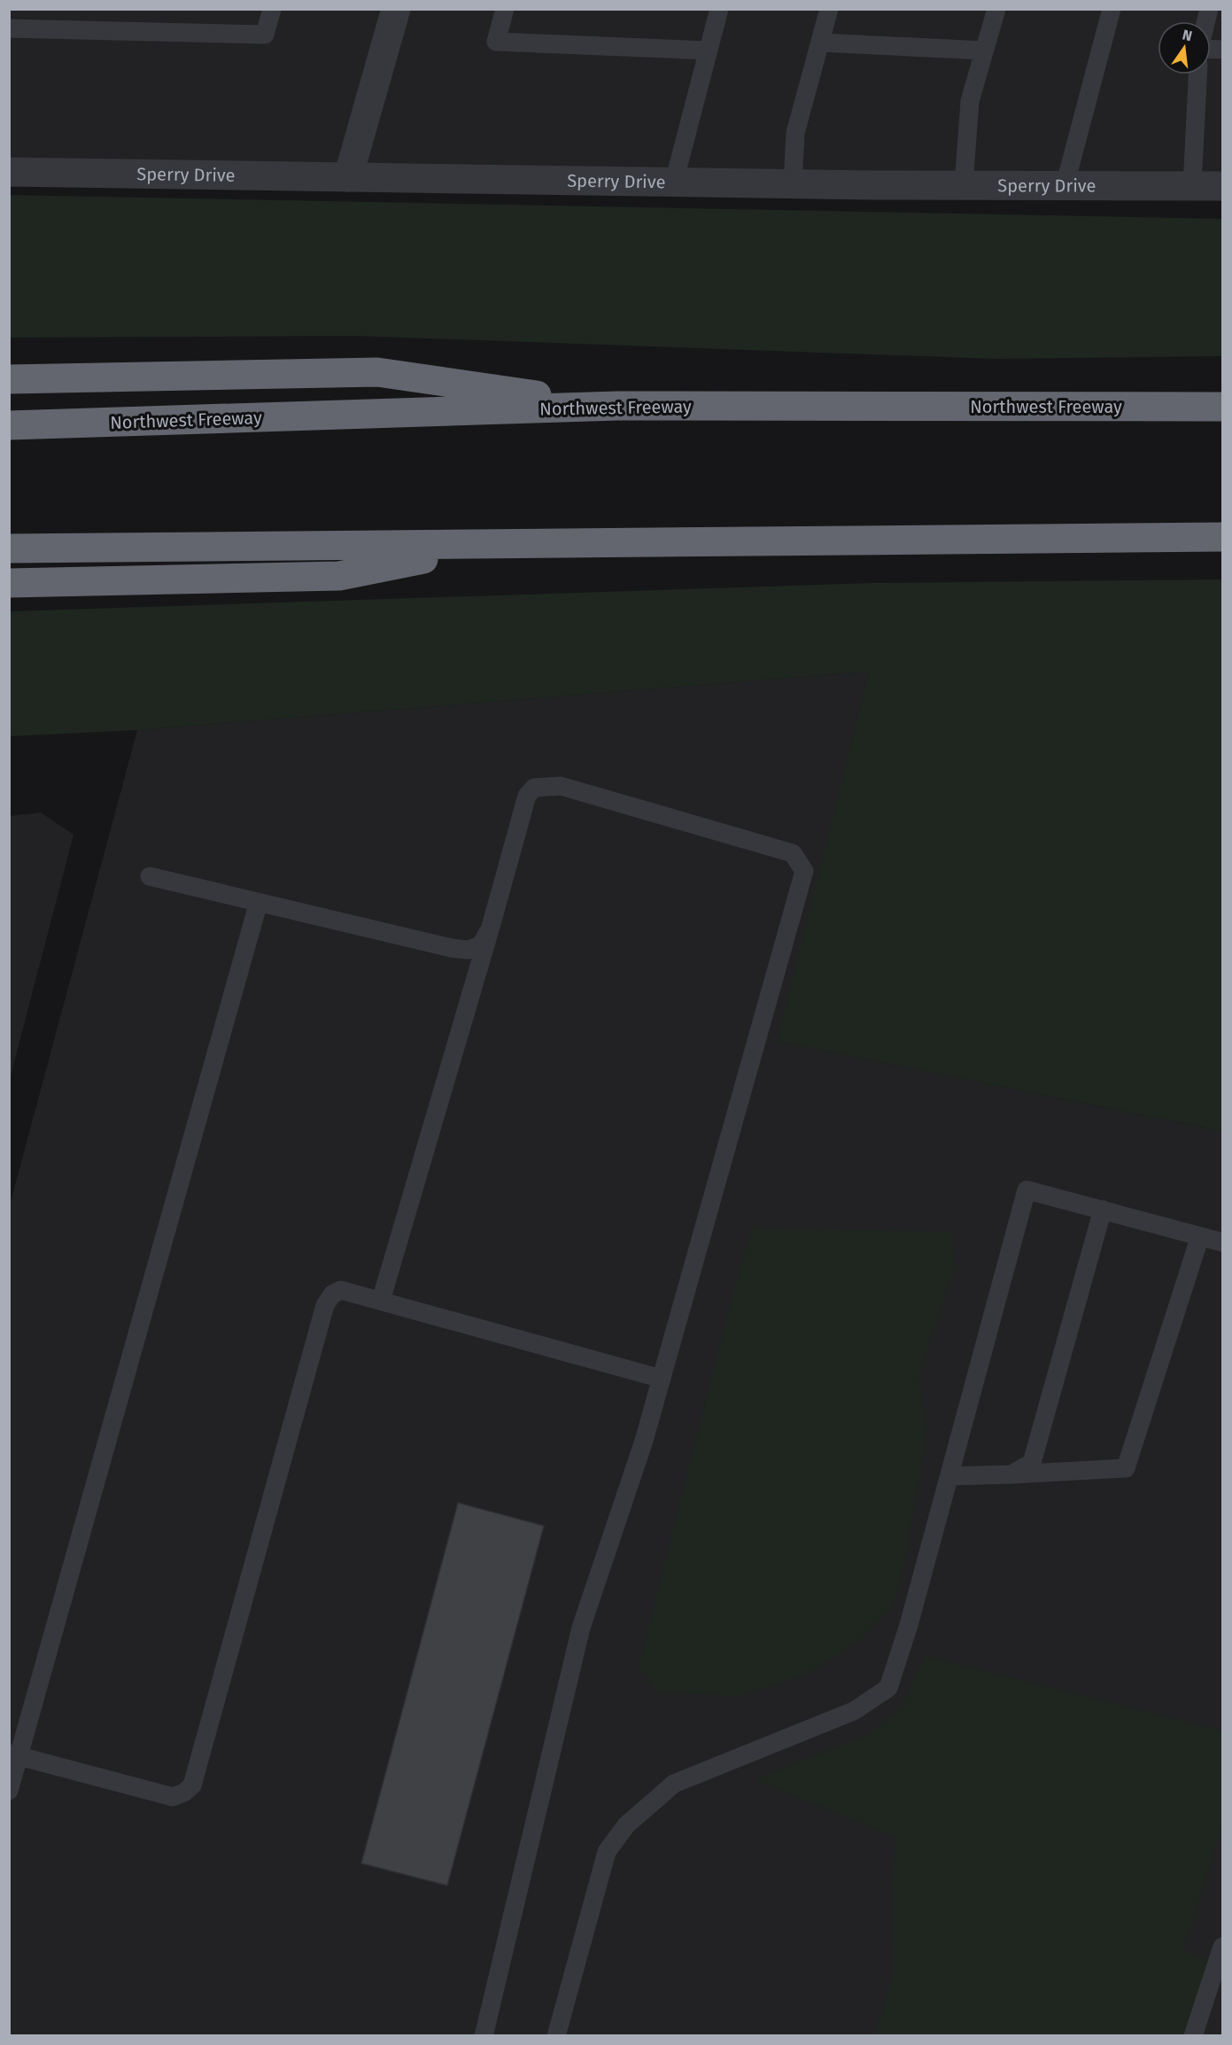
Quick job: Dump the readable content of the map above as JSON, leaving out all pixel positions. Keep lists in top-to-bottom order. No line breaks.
{"streets":{"highway":["Northwest Freeway"],"street":["Sperry Drive"]},"north":"top"}
